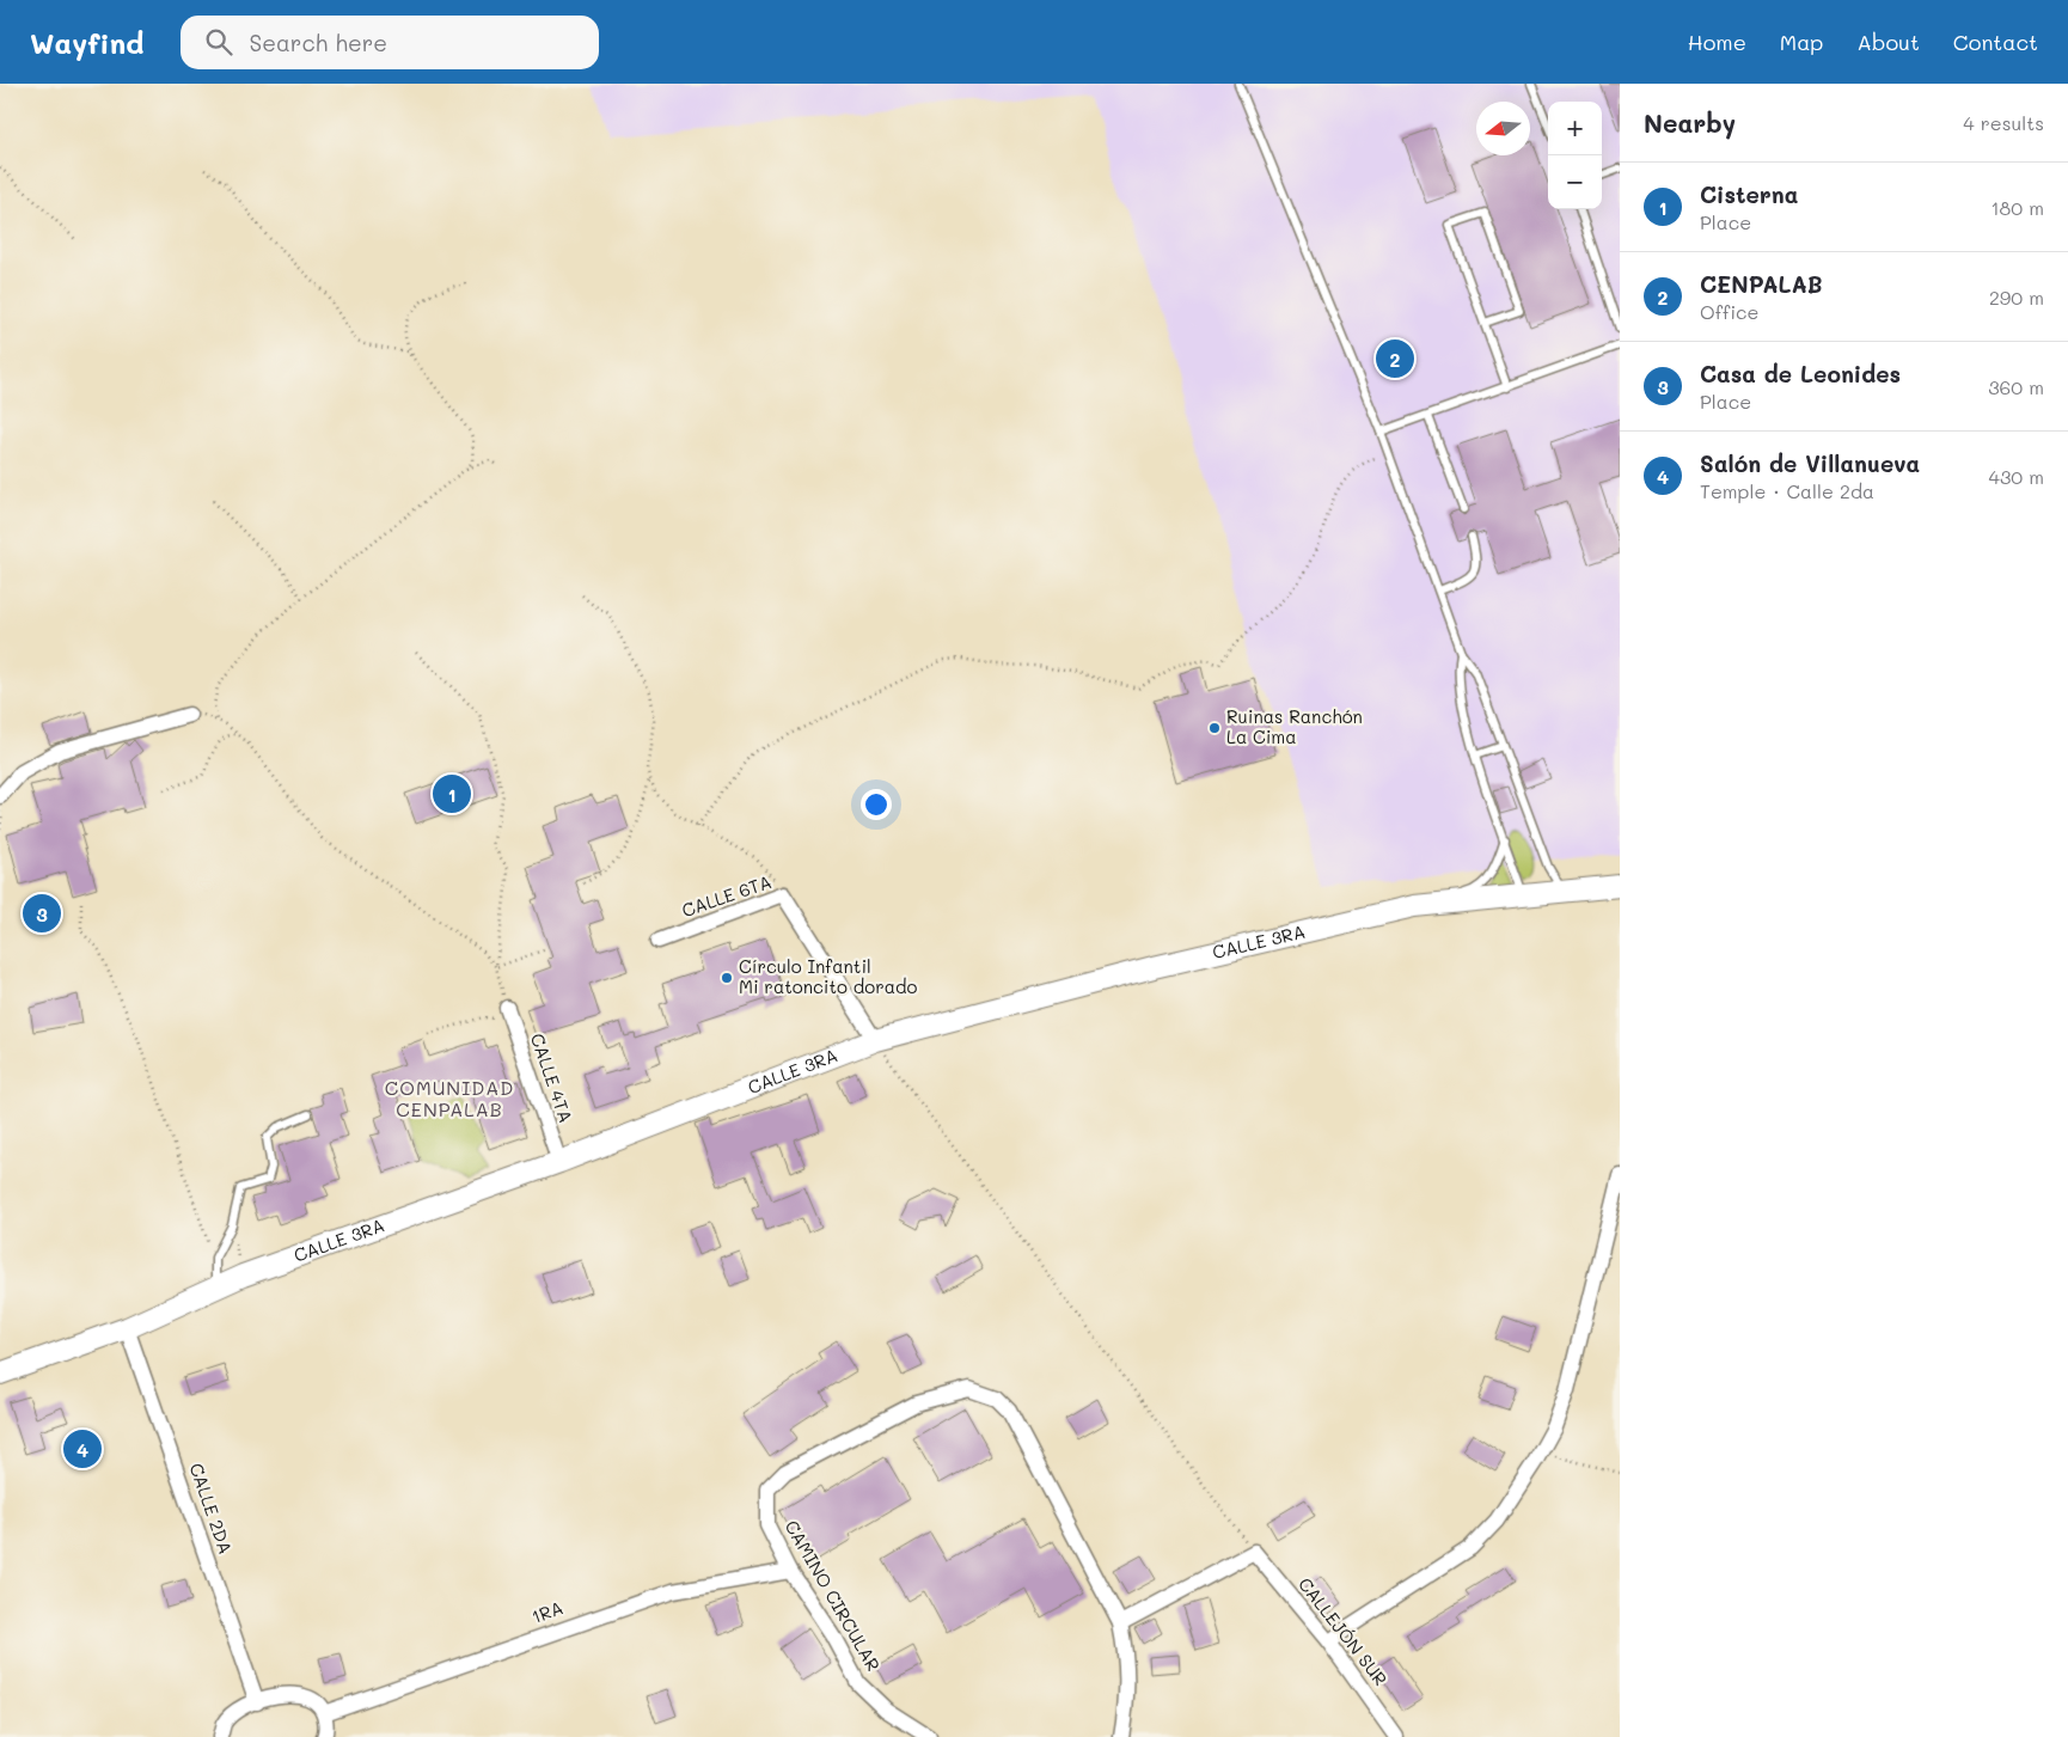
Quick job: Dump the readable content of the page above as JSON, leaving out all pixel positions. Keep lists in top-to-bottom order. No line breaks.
{"streets":{"street":["CALLE 6TA","CALLE 3RA","CALLE 4TA","CALLE 2DA","CAMINO CIRCULAR","1RA","CALLEJÓN SUR"]},"crossings":[["CALLE 6TA","CALLE 3RA"],["CALLE 3RA","CALLE 4TA"],["CALLE 3RA","CALLE 2DA"],["CAMINO CIRCULAR","1RA"]],"districts":["COMUNIDAD CENPALAB"],"places":["Ruinas Ranchón La Cima","Círculo Infantil Mi ratoncito dorado"],"north":"left","page":{"header":"Wayfind","search":"Search here","nav":["Home","Map","About","Contact"],"heading":["Nearby","4 results"],"map_buttons":["+","−"],"list":[{"mark":"1","name":"Cisterna","note":"Place","value":"180 m"},{"mark":"2","name":"CENPALAB","note":"Office","value":"290 m"},{"mark":"3","name":"Casa de Leonides","note":"Place","value":"360 m"},{"mark":"4","name":"Salón de Villanueva","note":"Temple · Calle 2da","value":"430 m"}],"pins":["2","1","3","4"]}}
